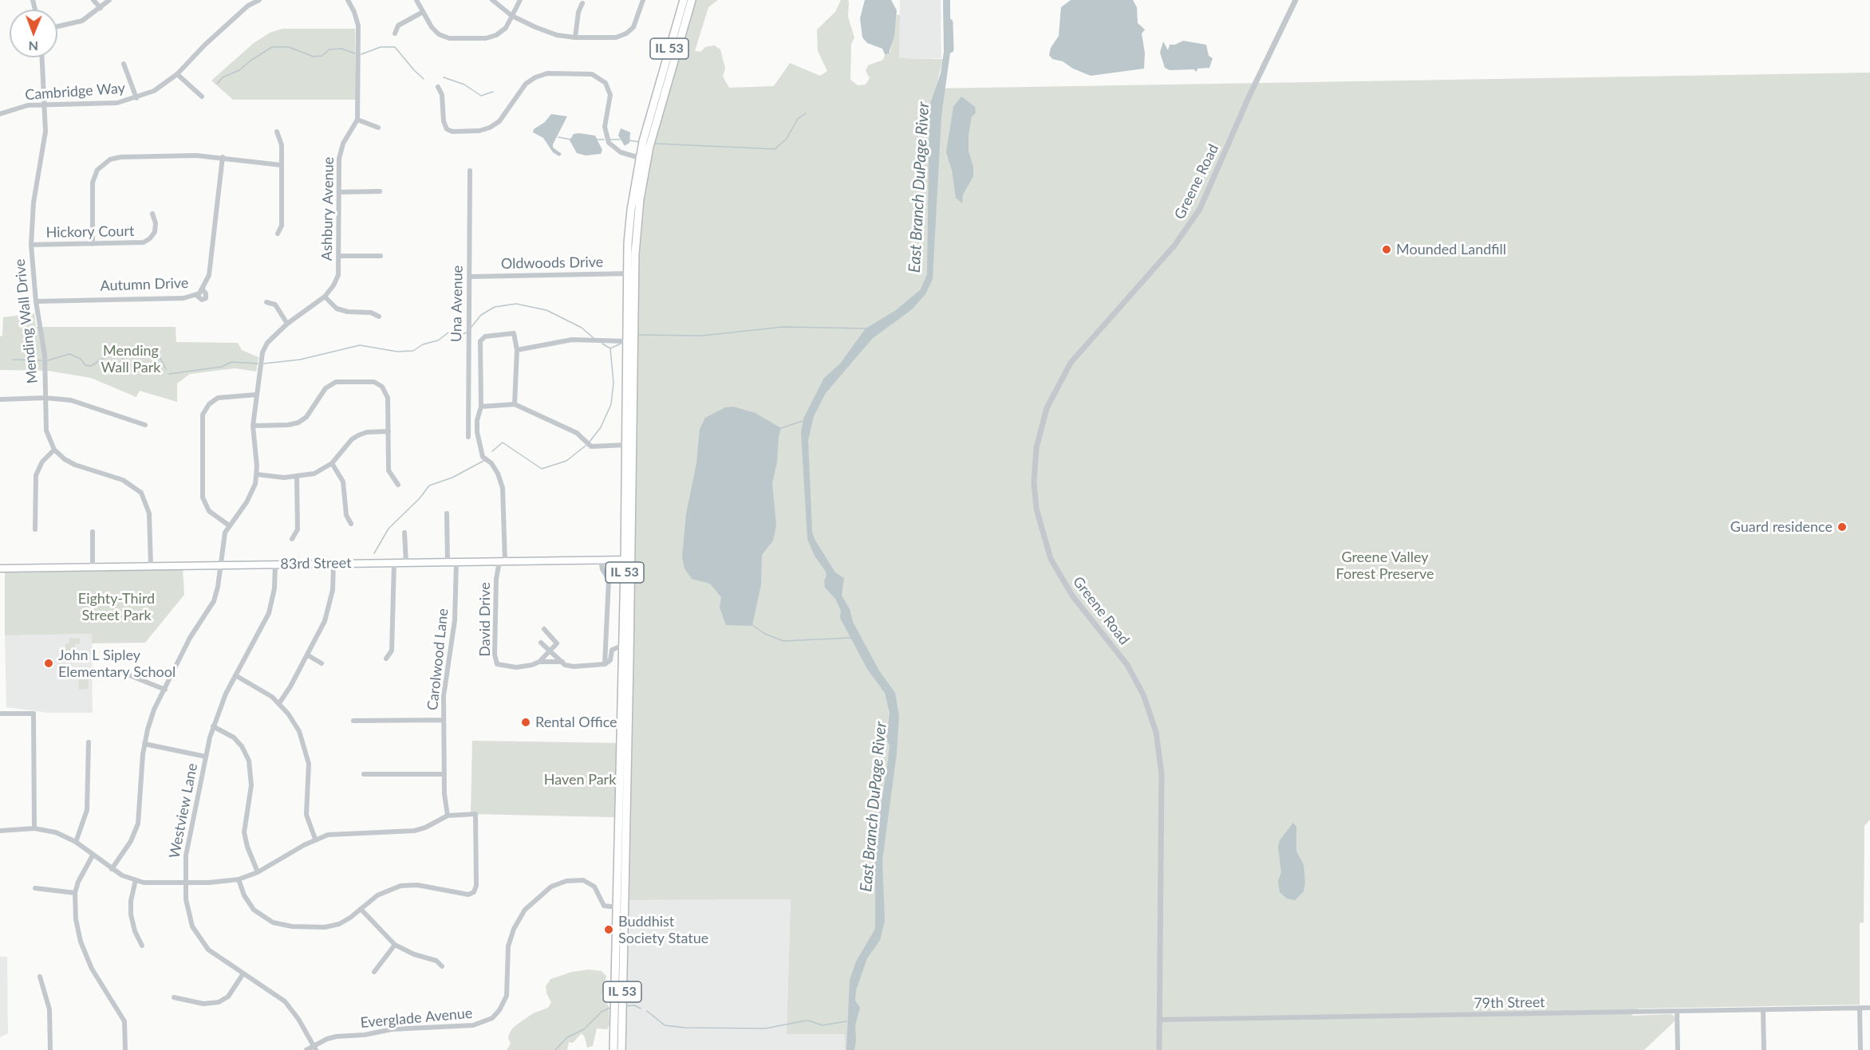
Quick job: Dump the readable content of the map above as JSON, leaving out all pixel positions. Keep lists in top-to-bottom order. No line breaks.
{"streets":{"main road":["IL 53","83rd Street"],"street":["Cambridge Way","Greene Road","Ashbury Avenue","Hickory Court","Oldwoods Drive","Autumn Drive","Una Avenue","Mending Wall Drive","David Drive","Carolwood Lane","Westview Lane","79th Street","Everglade Avenue"]},"crossings":[["IL 53","Oldwoods Drive"],["IL 53","83rd Street"],["IL 53","Everglade Avenue"],["Cambridge Way","Mending Wall Drive"],["Greene Road","79th Street"],["Ashbury Avenue","83rd Street"],["Hickory Court","Mending Wall Drive"],["Oldwoods Drive","Una Avenue"],["Autumn Drive","Mending Wall Drive"],["83rd Street","David Drive"],["83rd Street","Carolwood Lane"],["83rd Street","Westview Lane"],["Westview Lane","Everglade Avenue"]],"water":["East Branch DuPage River"],"parks":["Mending Wall Park","Greene Valley Forest Preserve","Eighty-Third Street Park","Haven Park"],"places":["Mounded Landfill","Guard residence","John L Sipley Elementary School","Rental Office","Buddhist Society Statue"],"north":"bottom"}
